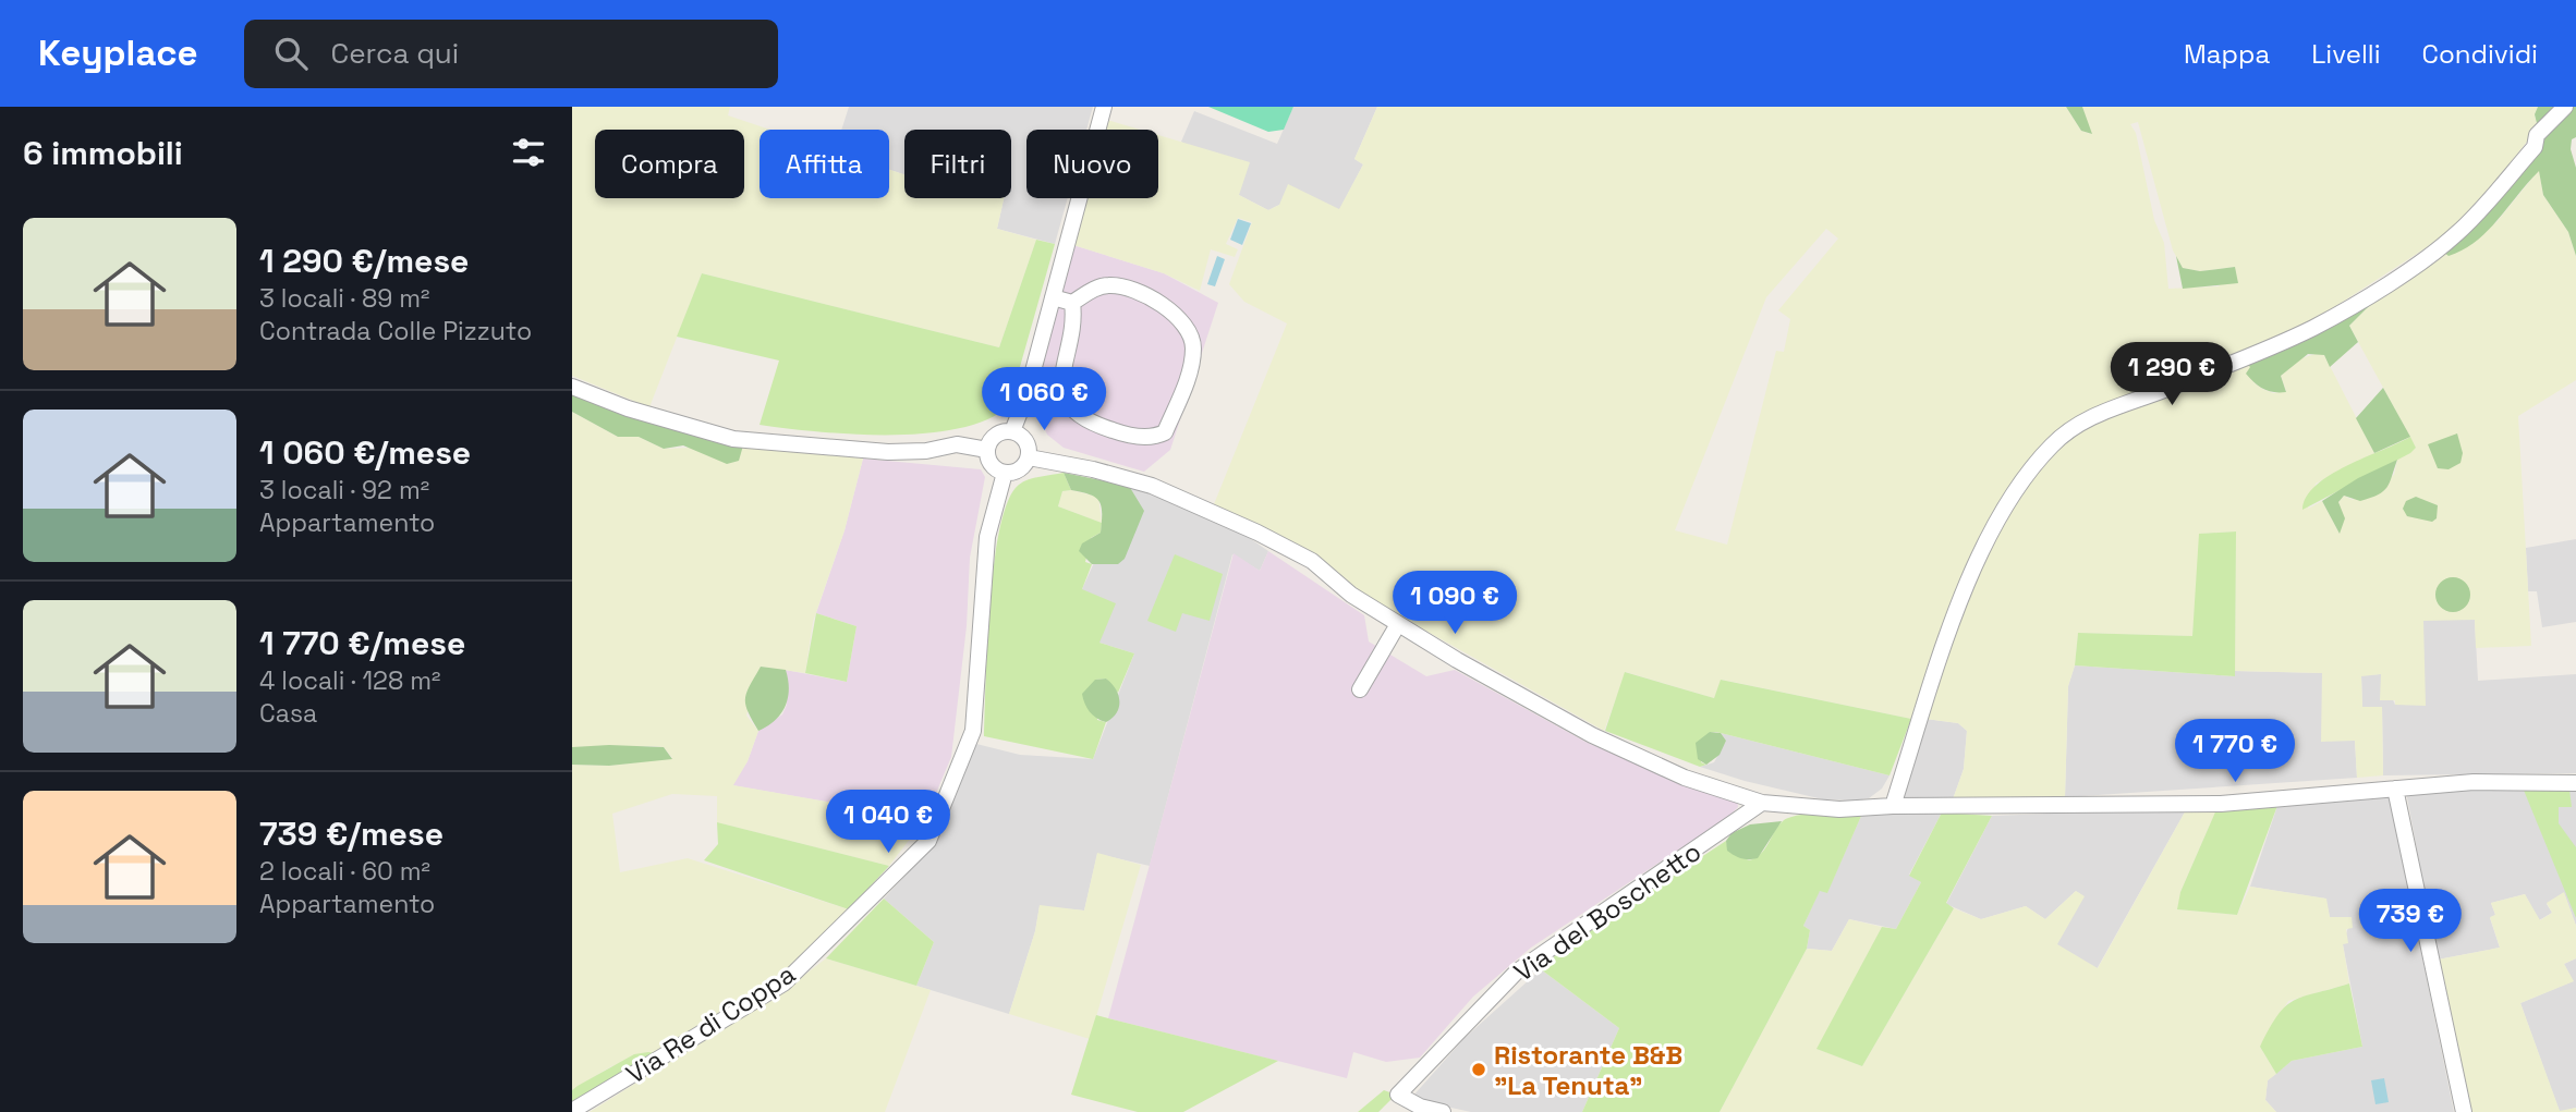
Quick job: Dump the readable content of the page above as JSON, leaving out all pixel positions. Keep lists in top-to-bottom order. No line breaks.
{"streets":{"street":["Via del Boschetto","Via Re di Coppa"]},"places":["Ristorante B&B \"La Tenuta\""],"page":{"header":"Keyplace","search":"Cerca qui","nav":["Mappa","Livelli","Condividi"],"heading":"6 immobili","chip":["Compra","Affitta","Filtri","Nuovo"],"list":[{"name":"1 290 €/mese","note":"3 locali · 89 m² · Contrada Colle Pizzuto"},{"name":"1 060 €/mese","note":"3 locali · 92 m² · Appartamento"},{"name":"1 770 €/mese","note":"4 locali · 128 m² · Casa"},{"name":"739 €/mese","note":"2 locali · 60 m² · Appartamento"}],"price":["1 290 €","1 060 €","1 090 €","1 770 €","1 040 €","739 €"]}}
